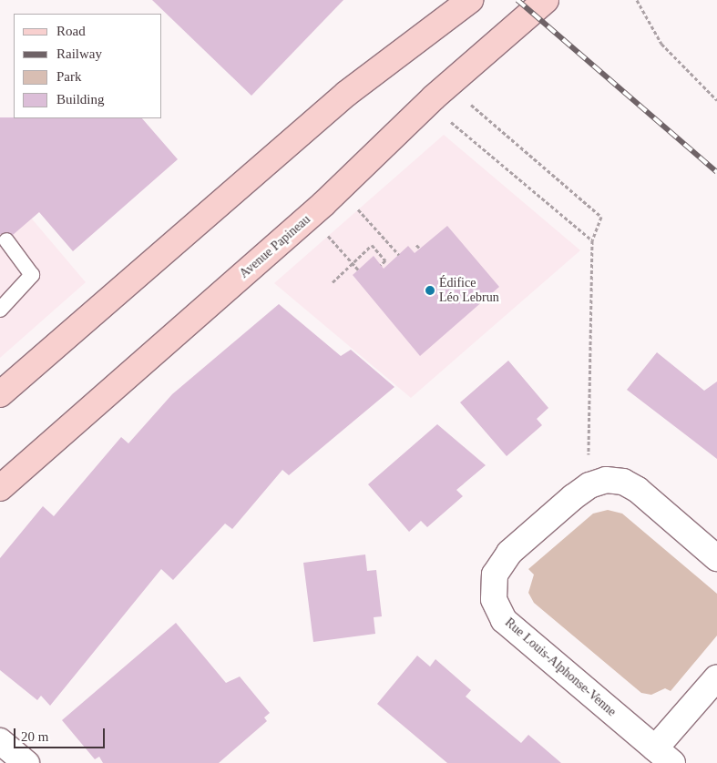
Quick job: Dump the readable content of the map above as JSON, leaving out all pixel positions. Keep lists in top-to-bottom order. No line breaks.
{"streets":{"main road":["Avenue Papineau"],"street":["Rue Louis-Alphonse-Venne"]},"places":["Édifice Léo Lebrun"],"legend":["Road","Railway","Park","Building"],"scale_bar":"20 m"}
